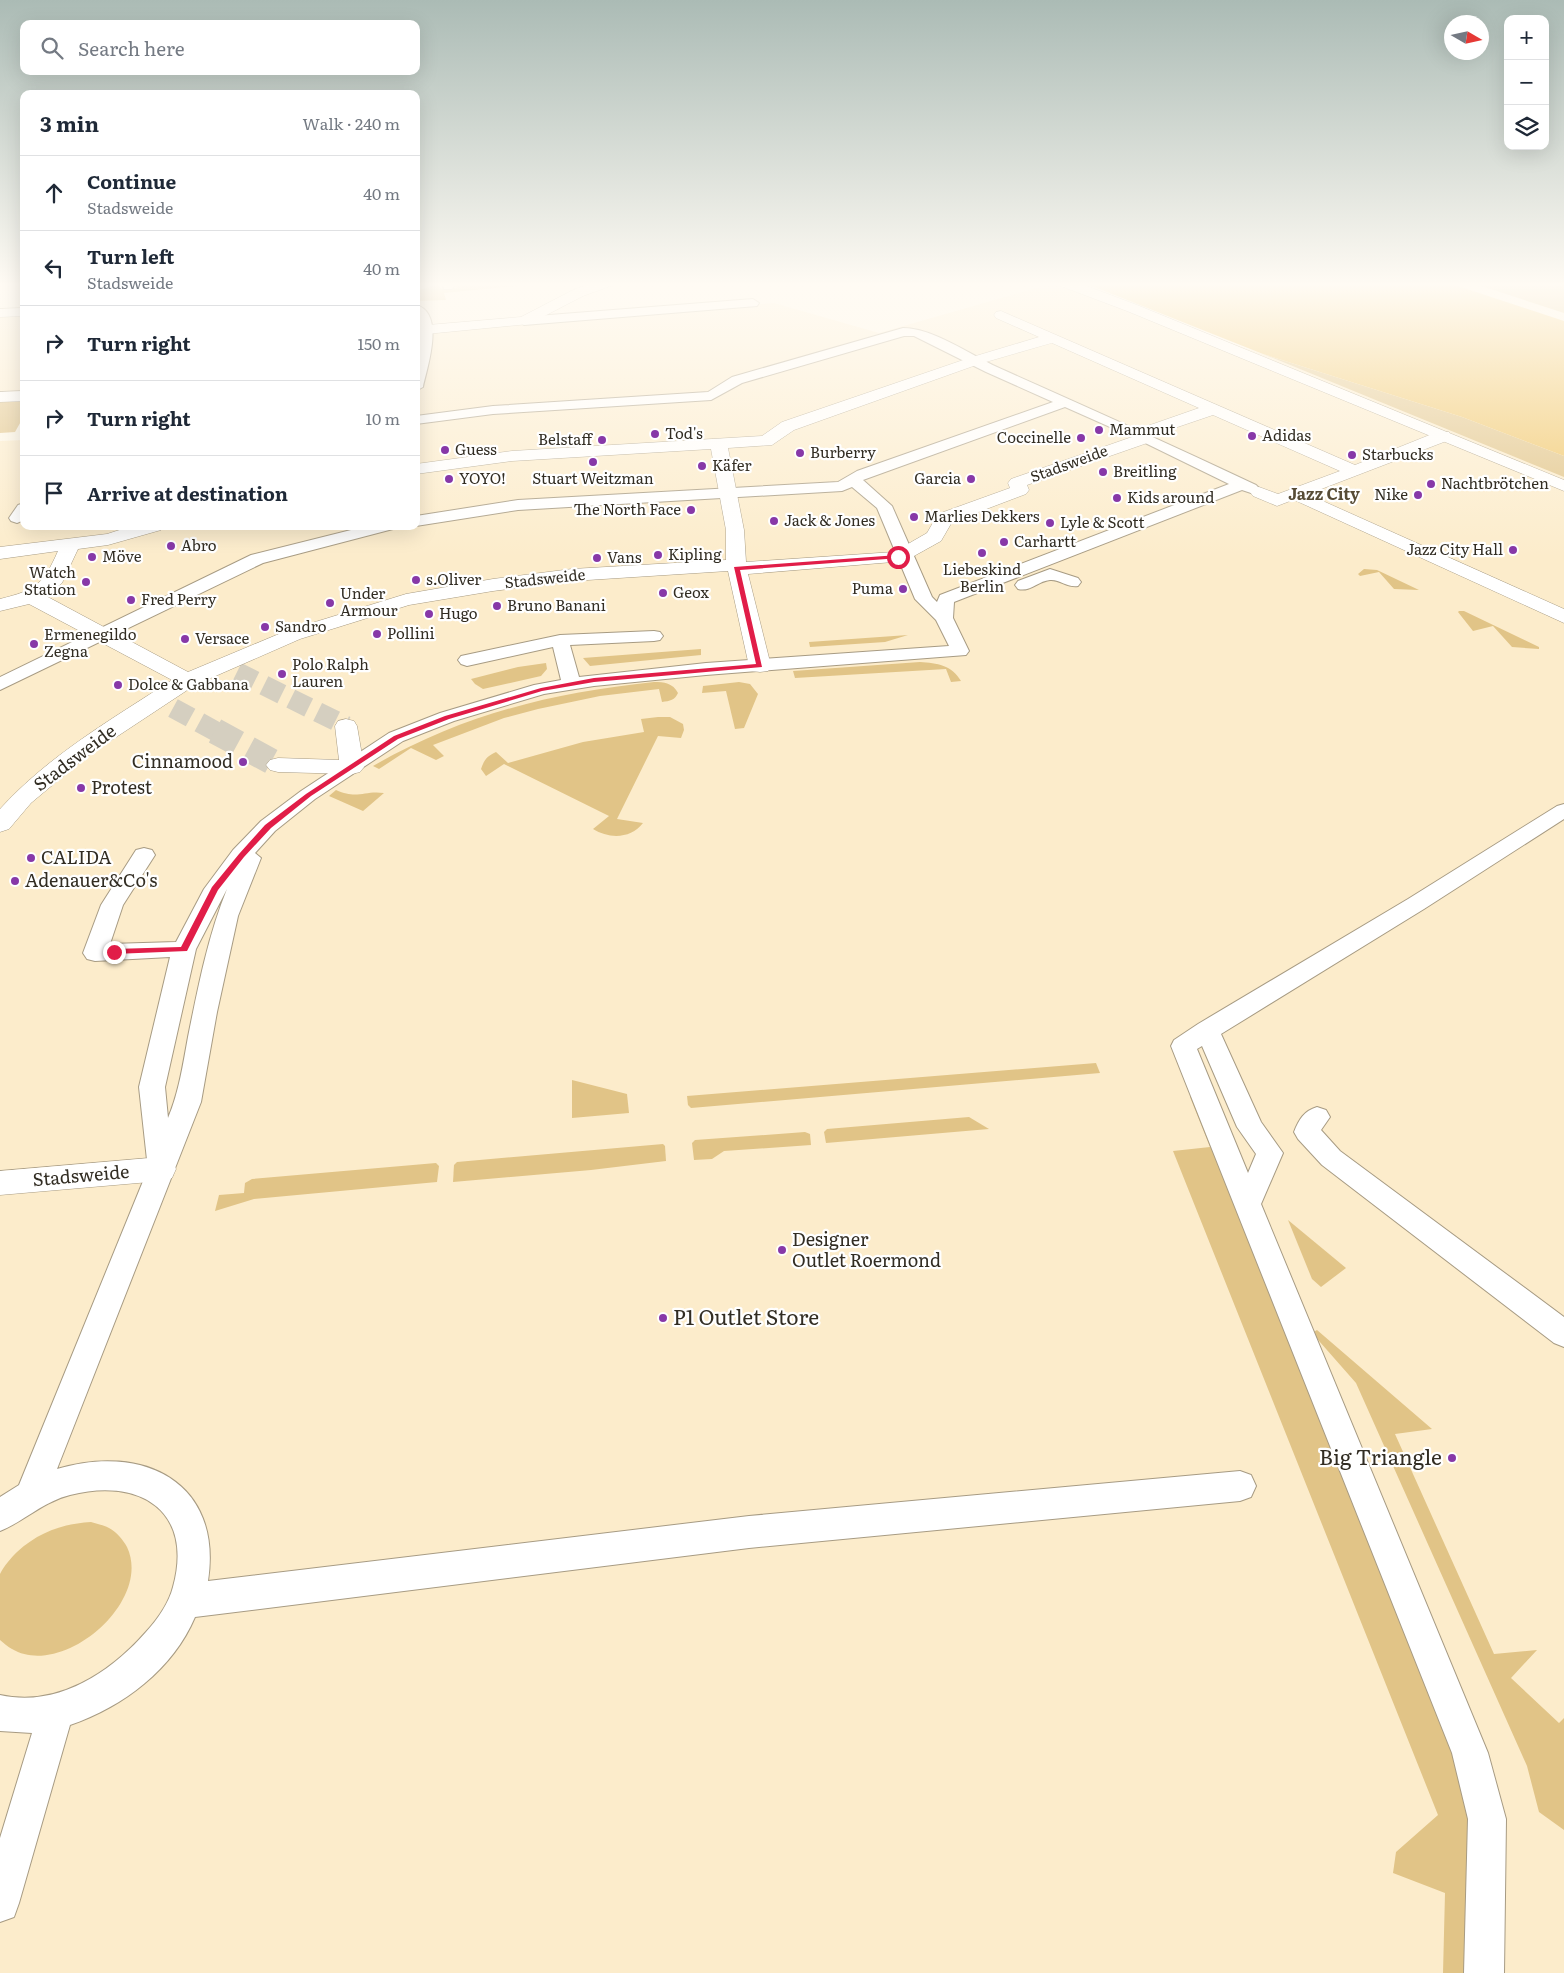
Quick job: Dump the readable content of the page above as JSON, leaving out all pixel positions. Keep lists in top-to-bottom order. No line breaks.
{"streets":{"street":["Stadsweide"]},"districts":["Jazz City"],"places":["Mammut","Tod's","Adidas","Coccinelle","Belstaff","Guess","Burberry","Starbucks","Stuart Weitzman","Käfer","Breitling","YOYO!","Garcia","Nachtbrötchen","Nike","Kids around","The North Face","Marlies Dekkers","Jack & Jones","Lyle & Scott","Carhartt","Abro","Jazz City Hall","Liebeskind Berlin","Kipling","Möve","Vans","s.Oliver","Watch Station","Puma","Geox","Fred Perry","Under Armour","Bruno Banani","Hugo","Sandro","Pollini","Versace","Ermenegildo Zegna","Polo Ralph Lauren","Dolce & Gabbana","Cinnamood","Protest","CALIDA","Adenauer&Co's","Designer Outlet Roermond","P1 Outlet Store","Big Triangle"],"north":"right","page":{"map_buttons":["+","−"],"search":"Search here","heading":["3 min","Walk · 240 m"],"list":[["Continue","Stadsweide","40 m"],["Turn left","Stadsweide","40 m"],["Turn right","150 m"],["Turn right","10 m"],"Arrive at destination"]}}
